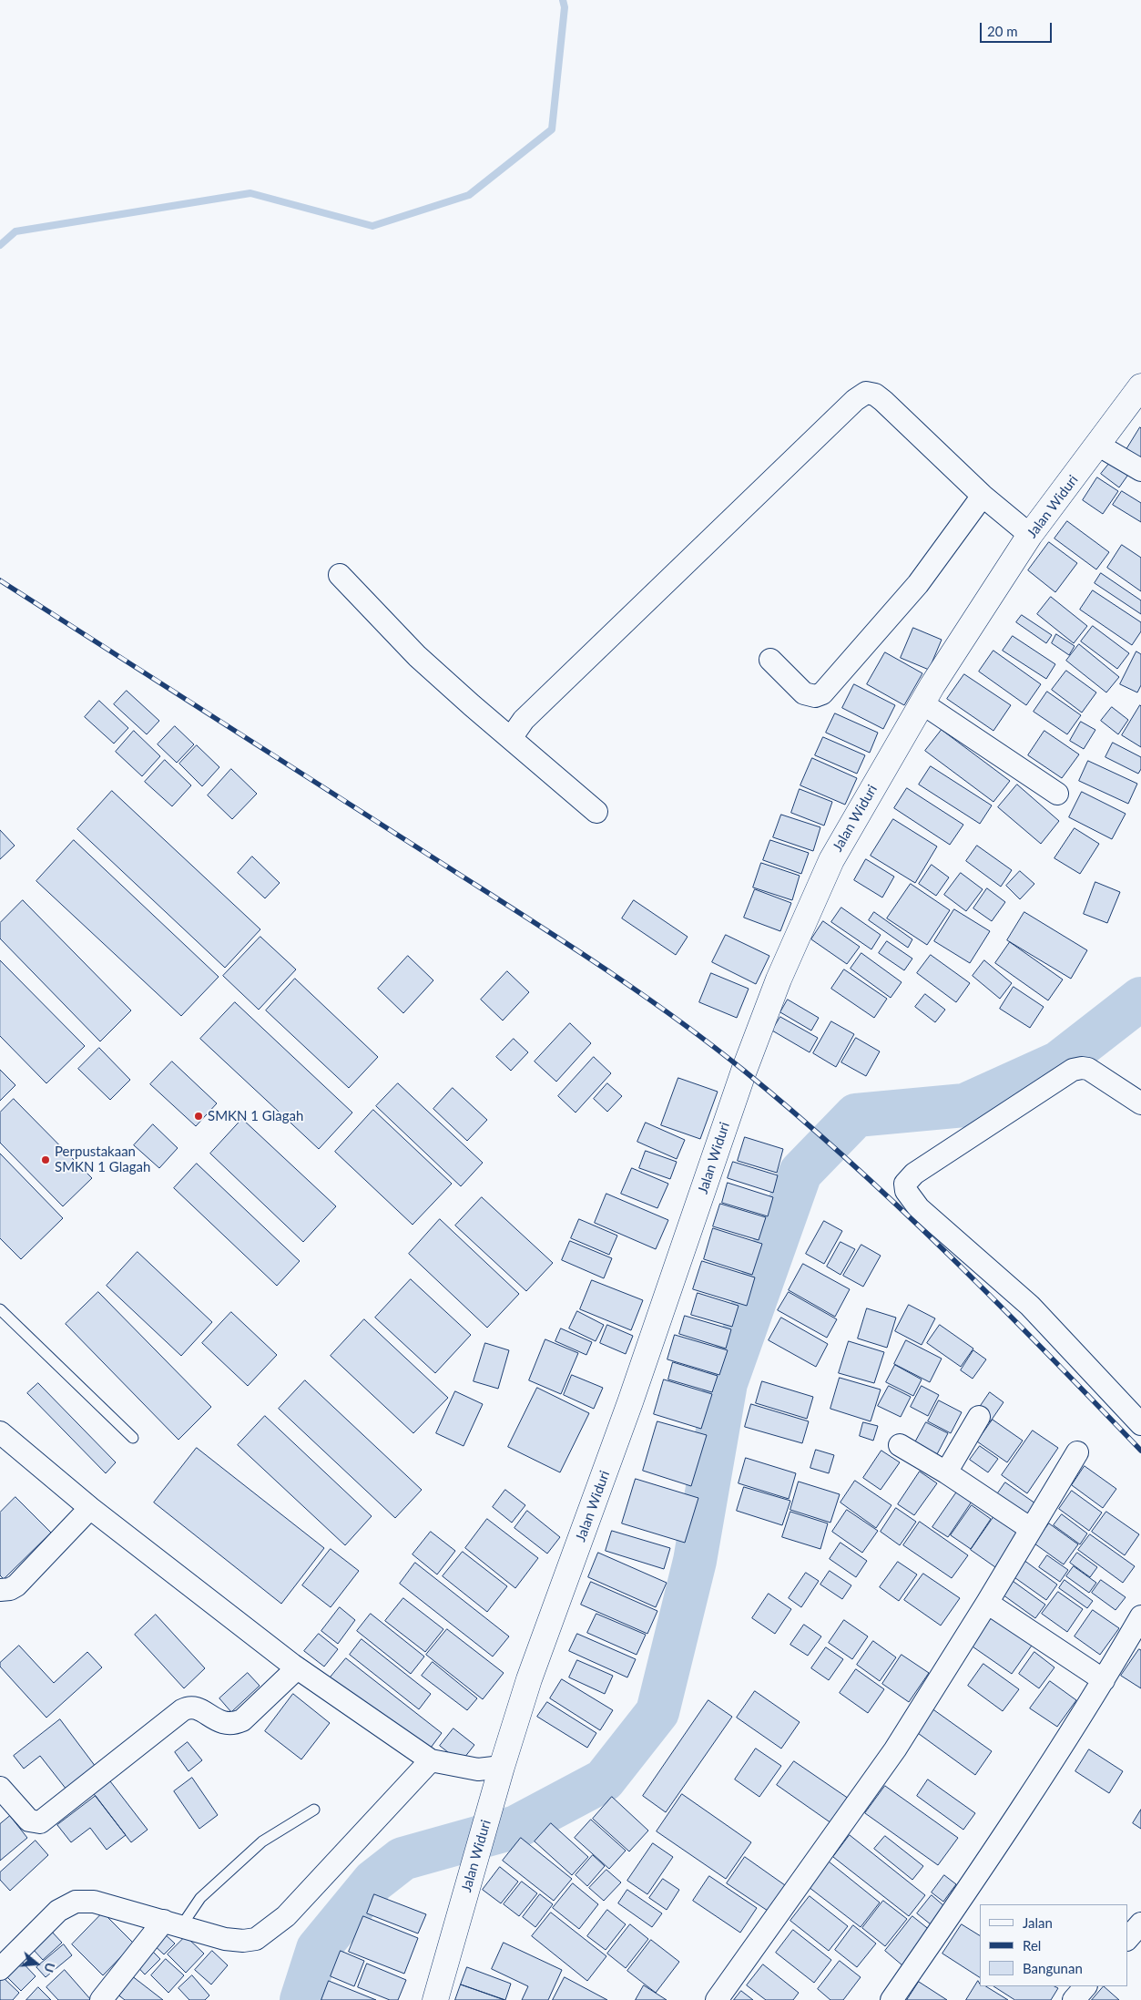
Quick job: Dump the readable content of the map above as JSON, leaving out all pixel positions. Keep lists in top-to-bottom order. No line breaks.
{"streets":{"main road":["Jalan Widuri"]},"places":["SMKN 1 Glagah","Perpustakaan SMKN 1 Glagah"],"legend":["Jalan","Rel","Bangunan"],"scale_bar":"20 m","north":"right"}
